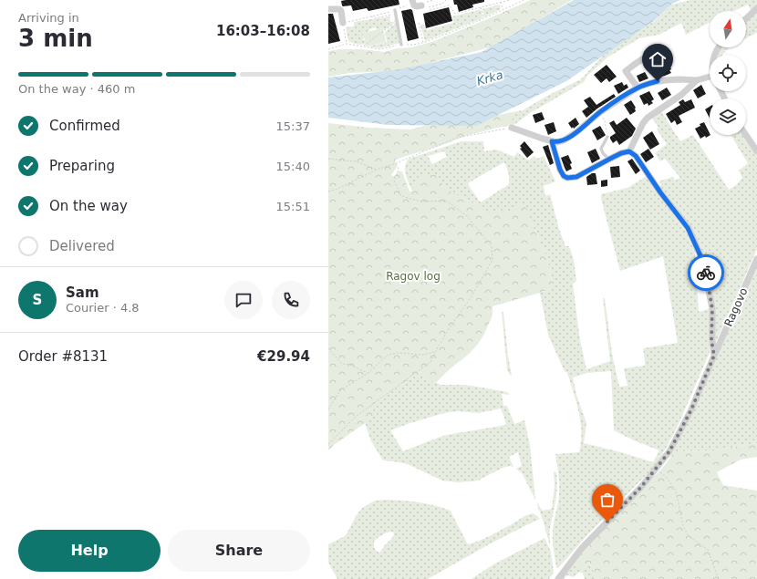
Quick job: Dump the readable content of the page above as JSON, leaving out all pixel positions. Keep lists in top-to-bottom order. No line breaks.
{"streets":{"street":["Ragovo"]},"water":["Krka"],"parks":["Ragov log"],"north":"top","page":{"heading":["3 min","Arriving in","16:03–16:08"],"panel":["Sam","Courier · 4.8","Order #8131","€29.94"],"bar":"On the way · 460 m","list":[["Confirmed","15:37"],["Preparing","15:40"],["On the way","15:51"],"Delivered"],"round":"S","buttons":["Help","Share"]}}
